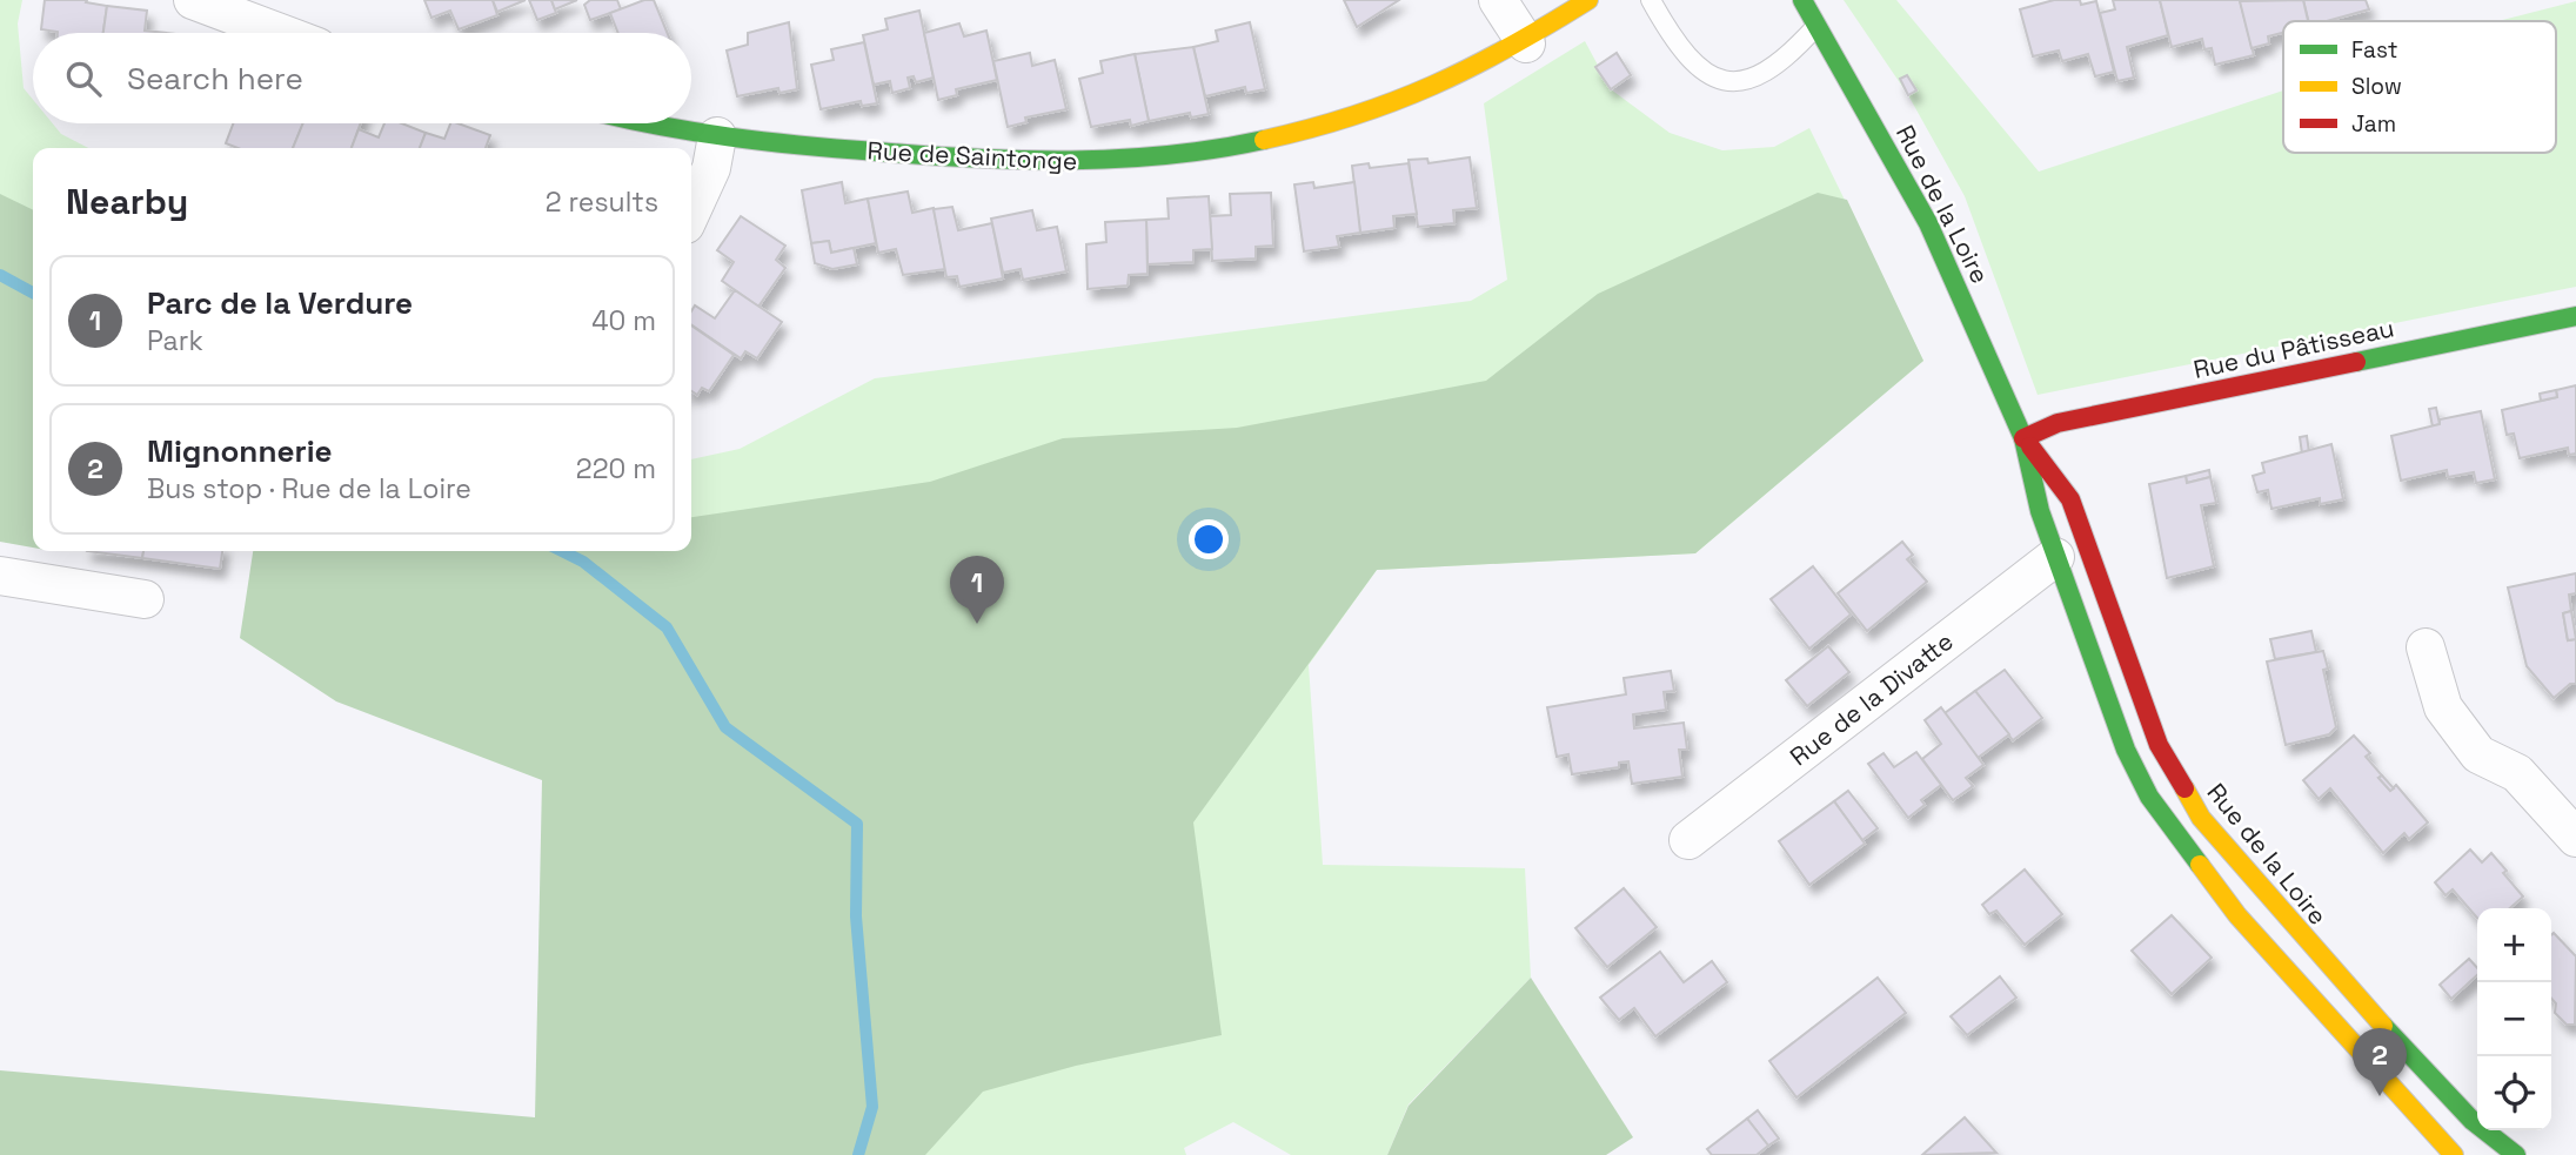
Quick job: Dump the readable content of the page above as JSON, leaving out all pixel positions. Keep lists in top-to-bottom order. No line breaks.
{"streets":{"street":["Rue de Saintonge","Rue de la Loire","Rue du Pâtisseau","Rue de la Divatte"]},"crossings":[["Rue de la Loire","Rue du Pâtisseau"],["Rue de la Loire","Rue de la Divatte"]],"legend":["Fast","Slow","Jam"],"page":{"search":"Search here","heading":["Nearby","2 results"],"list":[{"mark":"1","name":"Parc de la Verdure","note":"Park","value":"40 m"},{"mark":"2","name":"Mignonnerie","note":"Bus stop · Rue de la Loire","value":"220 m"}],"pins":["1","2"],"map_buttons":["+","−"]}}
